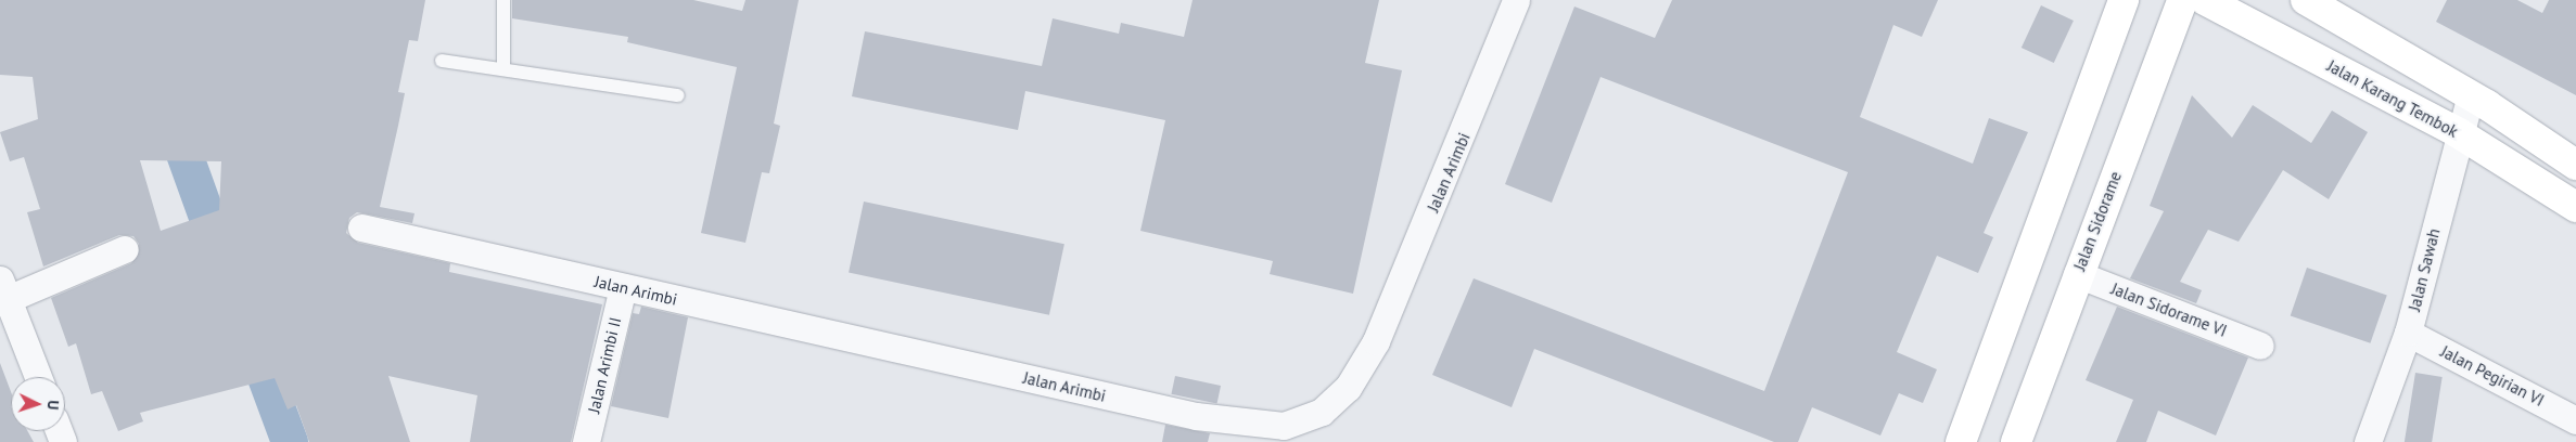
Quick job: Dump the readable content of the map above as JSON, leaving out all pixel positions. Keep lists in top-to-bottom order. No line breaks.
{"streets":{"main road":["Jalan Karang Tembok","Jalan Sidorame"],"street":["Jalan Arimbi","Jalan Sawah","Jalan Sidorame VI","Jalan Arimbi II","Jalan Pegirian VI"]},"crossings":[["Jalan Karang Tembok","Jalan Sawah"],["Jalan Arimbi","Jalan Arimbi II"],["Jalan Sidorame","Jalan Sidorame VI"],["Jalan Sawah","Jalan Pegirian VI"]],"north":"right"}
